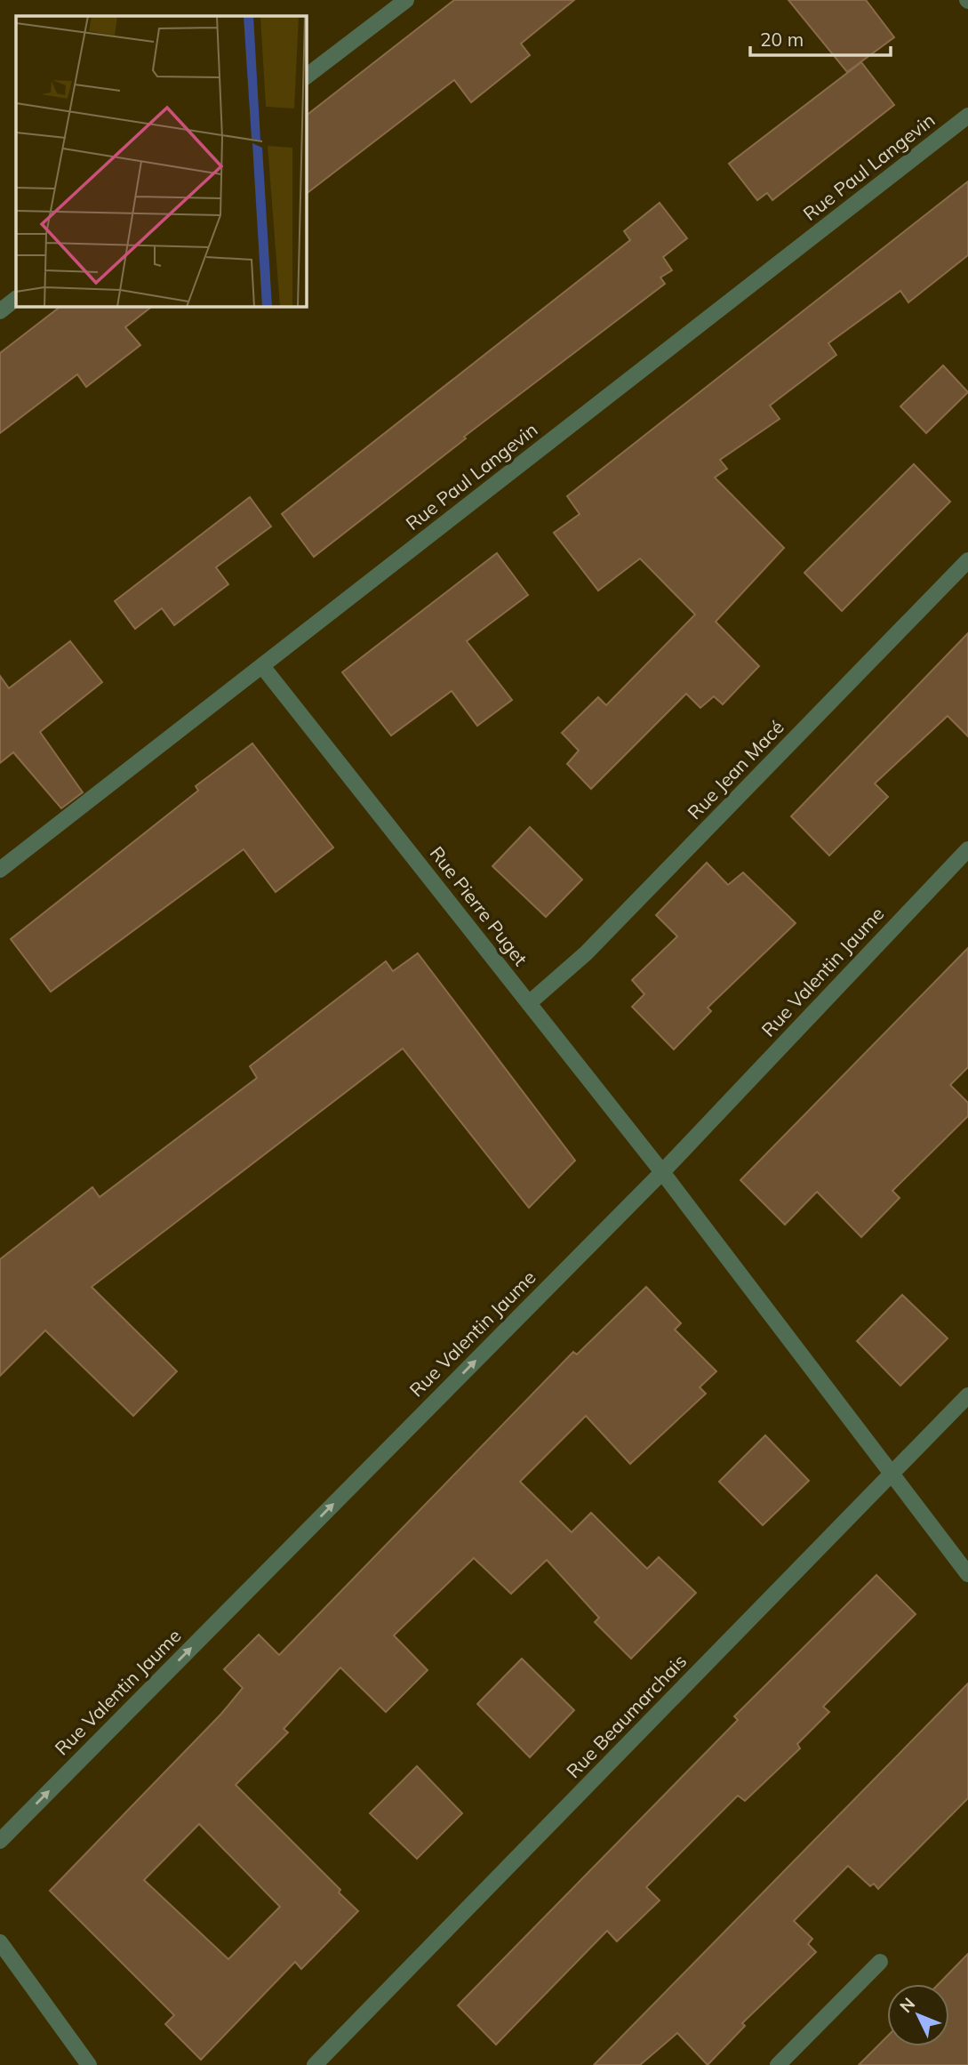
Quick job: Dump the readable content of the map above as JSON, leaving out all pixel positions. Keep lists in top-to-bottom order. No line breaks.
{"streets":{"street":["Rue Paul Langevin","Rue Jean Macé","Rue Pierre Puget","Rue Valentin Jaume","Rue Beaumarchais"]},"crossings":[["Rue Paul Langevin","Rue Pierre Puget"],["Rue Jean Macé","Rue Pierre Puget"],["Rue Pierre Puget","Rue Valentin Jaume"],["Rue Pierre Puget","Rue Beaumarchais"]],"one_way":["Rue Valentin Jaume"],"scale_bar":"20 m","north":"top left"}
